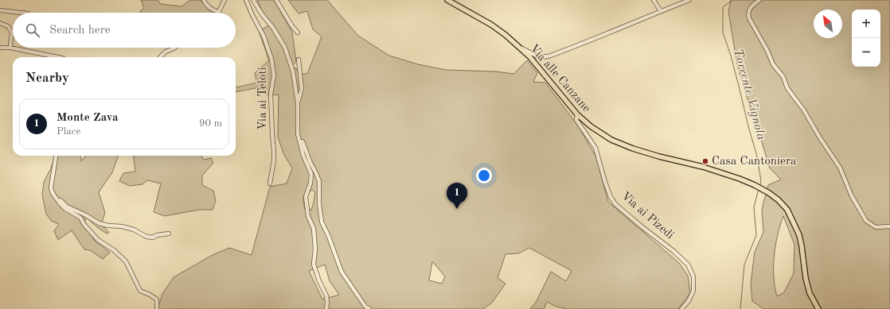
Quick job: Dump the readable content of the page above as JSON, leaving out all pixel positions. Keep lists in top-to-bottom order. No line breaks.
{"streets":{"main road":["Via alle Canzane"],"street":["Via ai Telòti","Via ai Pizedi"]},"crossings":[["Via alle Canzane","Via ai Pizedi"]],"water":["Torrente Vignola"],"places":["Casa Cantoniera"],"north":"top left","page":{"map_buttons":["+","−"],"search":"Search here","heading":"Nearby","list":[{"mark":"1","name":"Monte Zava","note":"Place","value":"90 m"}],"pins":"1"}}
